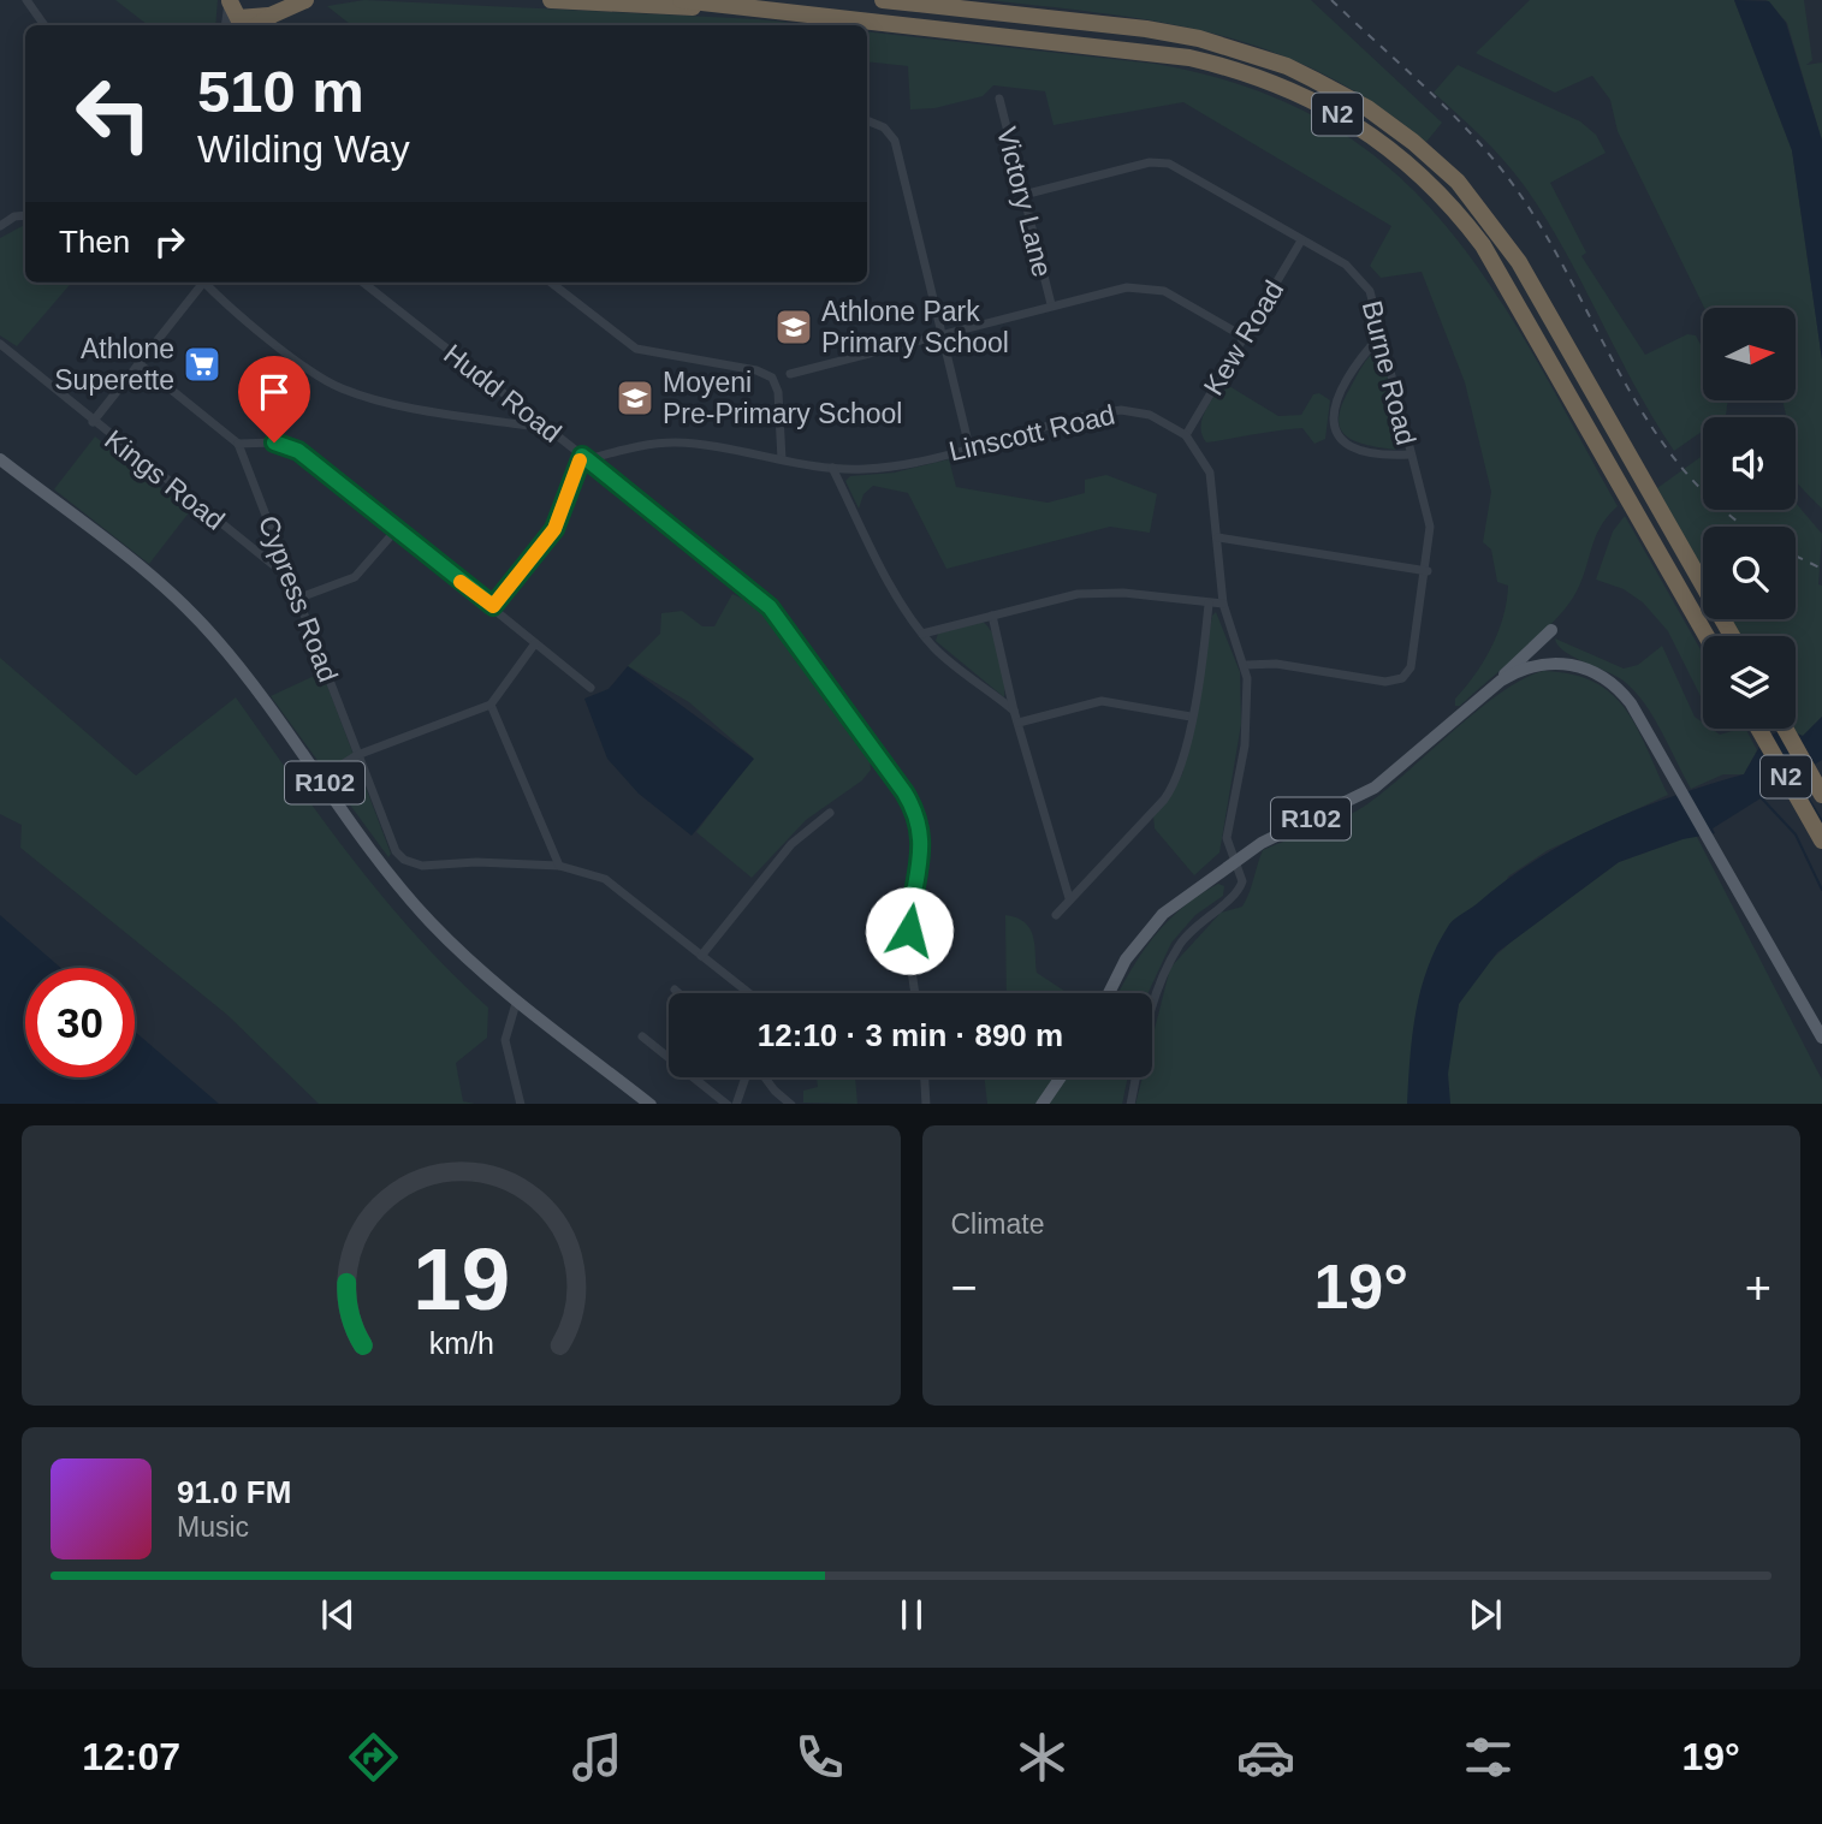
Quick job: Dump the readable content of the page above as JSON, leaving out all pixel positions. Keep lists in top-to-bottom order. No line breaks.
{"streets":{"highway":["N2"],"main road":["R102"],"street":["Victory Lane","Kew Road","Burne Road","Hudd Road","Linscott Road","Kings Road","Cypress Road"]},"crossings":[["Victory Lane","Burne Road"],["Kew Road","Burne Road"],["Kew Road","Linscott Road"],["Burne Road","Linscott Road"],["Hudd Road","Linscott Road"],["Linscott Road","R102"],["Kings Road","Cypress Road"]],"places":{"school or university":["Athlone Park Primary School","Moyeni Pre-Primary School"],"supermarket":["Athlone Superette"]},"north":"right","page":{"turn":["510 m","Wilding Way"],"then":"Then","limit":"30","trip":"12:10 · 3 min · 890 m","tile":"Climate","heat":["−","19°","+"],"song":["91.0 FM","Music"],"tabs":["12:07","19°"],"gauge":["19","km/h"]}}
